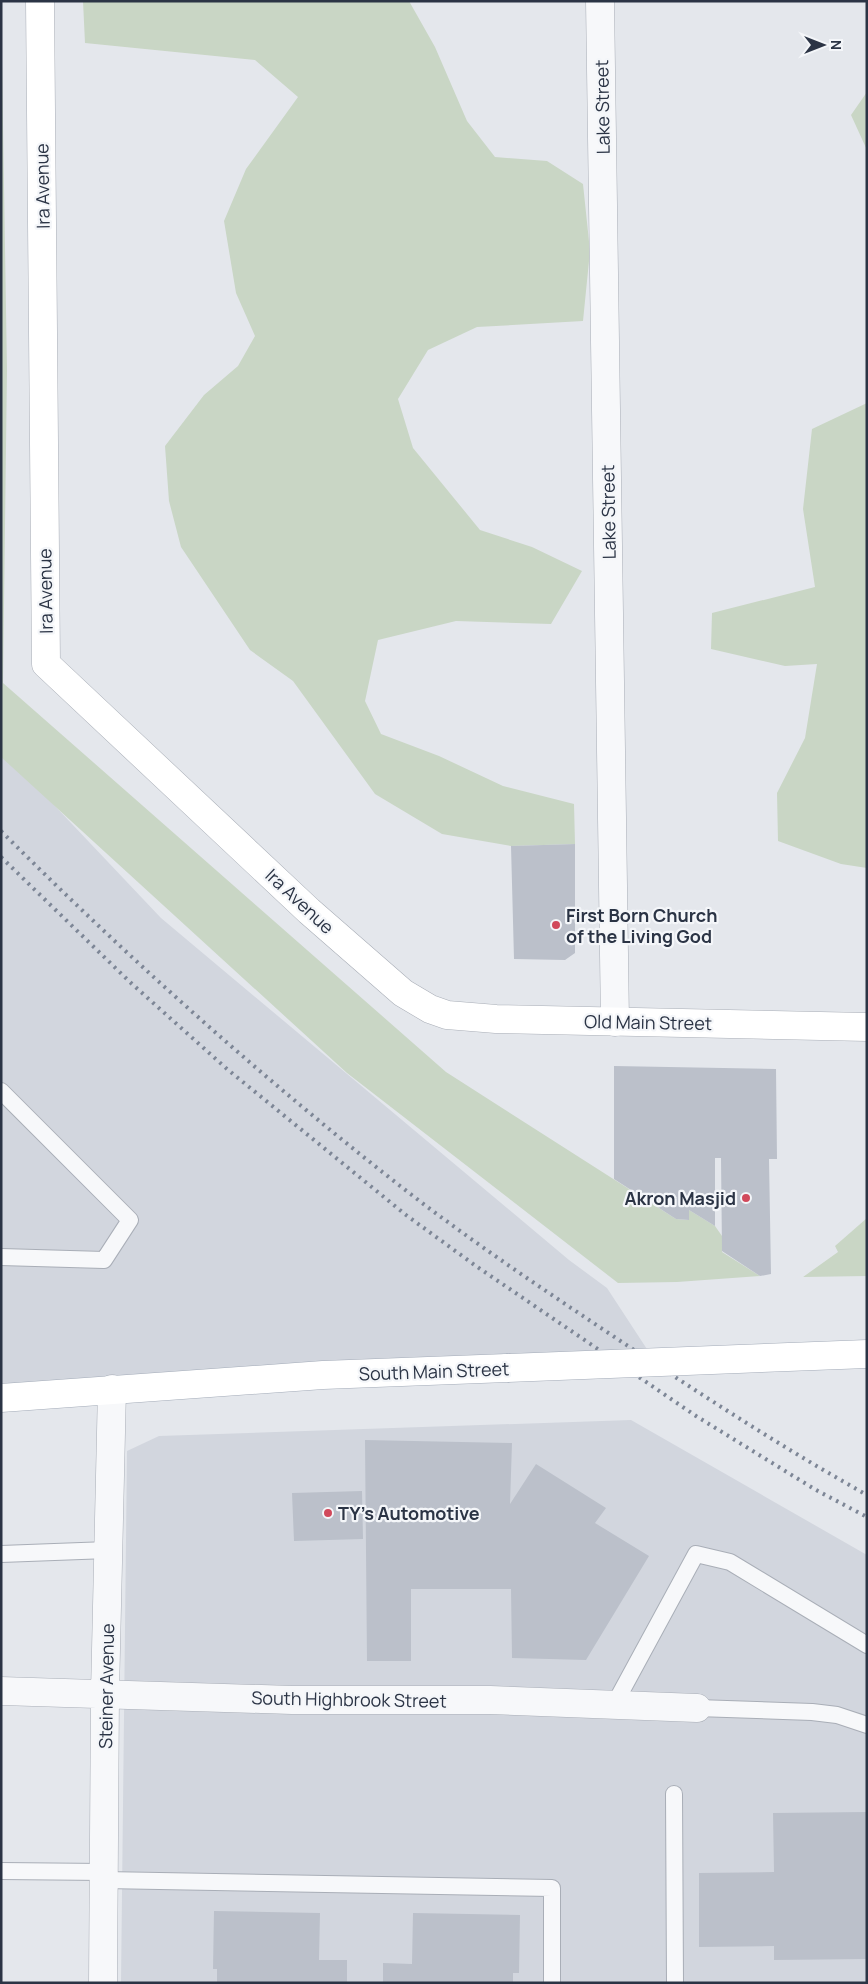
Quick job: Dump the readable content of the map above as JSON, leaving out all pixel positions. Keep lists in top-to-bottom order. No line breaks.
{"streets":{"main road":["Ira Avenue","Old Main Street","South Main Street"],"street":["Lake Street","Steiner Avenue","South Highbrook Street"]},"crossings":[["Lake Street","Old Main Street"],["Ira Avenue","Old Main Street"],["South Main Street","Steiner Avenue"],["Steiner Avenue","South Highbrook Street"]],"places":["First Born Church of the Living God","Akron Masjid","TY's Automotive"],"north":"right"}
